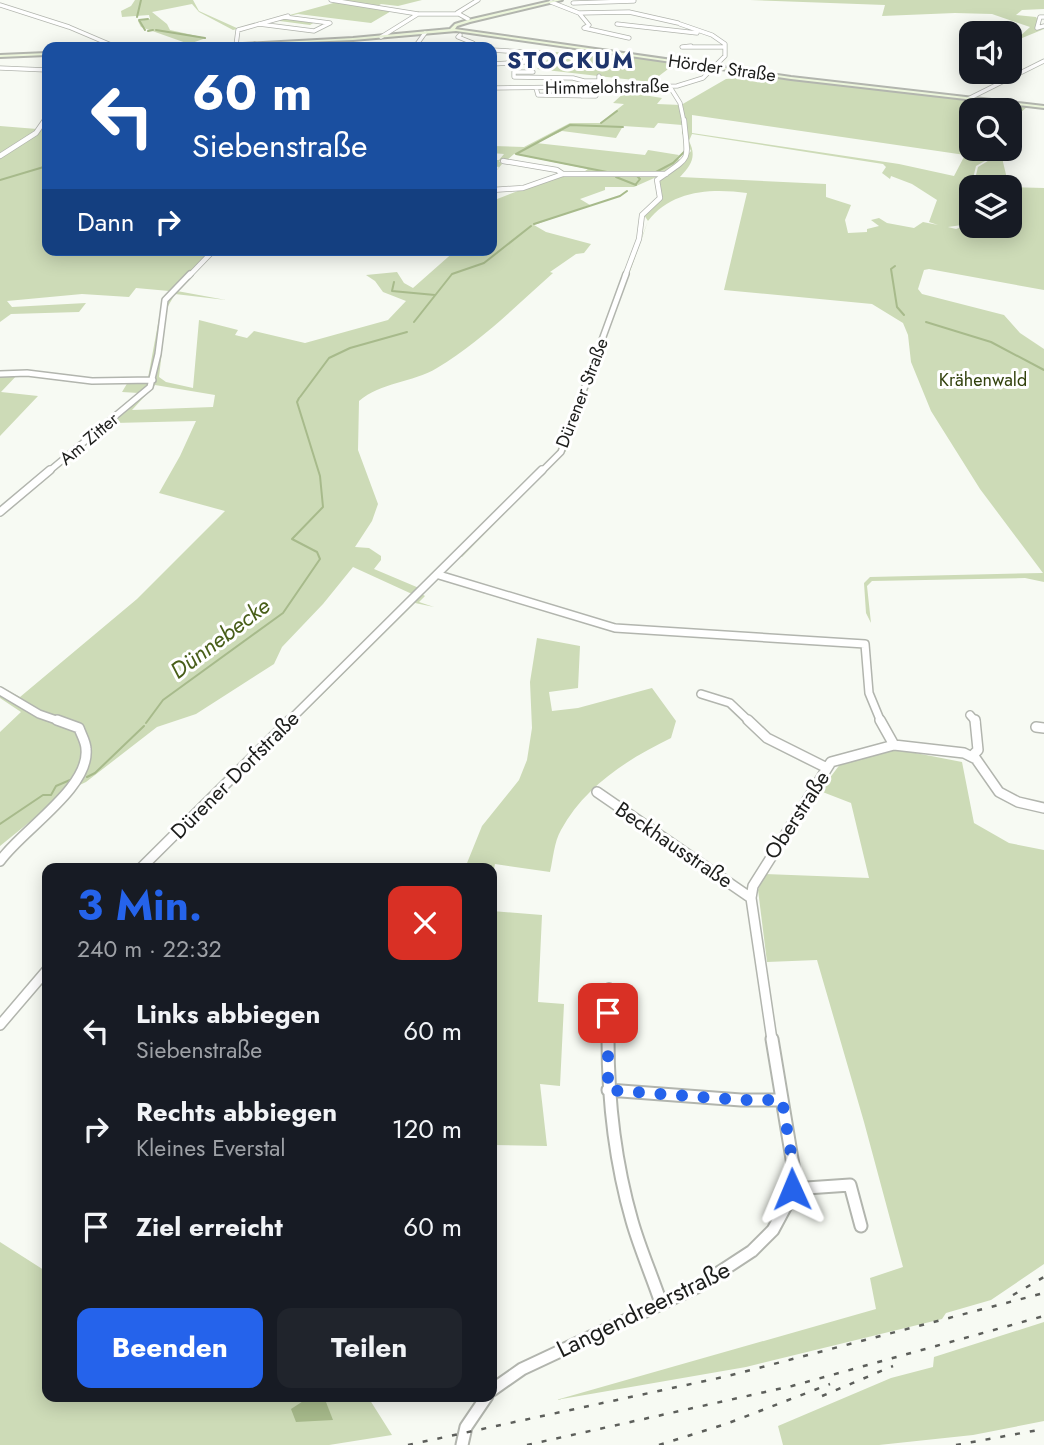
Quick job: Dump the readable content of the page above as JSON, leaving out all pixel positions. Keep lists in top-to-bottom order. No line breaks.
{"streets":{"main road":["Hörder Straße"],"street":["Himmelohstraße","Dürener Straße","Am Zitter","Dürener Dorfstraße","Oberstraße","Beckhausstraße","Langendreerstraße"]},"crossings":[["Hörder Straße","Himmelohstraße"],["Himmelohstraße","Dürener Straße"],["Dürener Straße","Dürener Dorfstraße"],["Oberstraße","Beckhausstraße"],["Oberstraße","Langendreerstraße"],["Beckhausstraße","Langendreerstraße"]],"districts":["STOCKUM"],"water":["Dünnebecke"],"parks":["Krähenwald"],"page":{"turn":["60 m","Siebenstraße"],"then":"Dann","heading":["3 Min.","240 m · 22:32"],"list":[{"name":"Links abbiegen","note":"Siebenstraße","value":"60 m"},{"name":"Rechts abbiegen","note":"Kleines Everstal","value":"120 m"},{"name":"Ziel erreicht","value":"60 m"}],"buttons":["Beenden","Teilen"]}}
